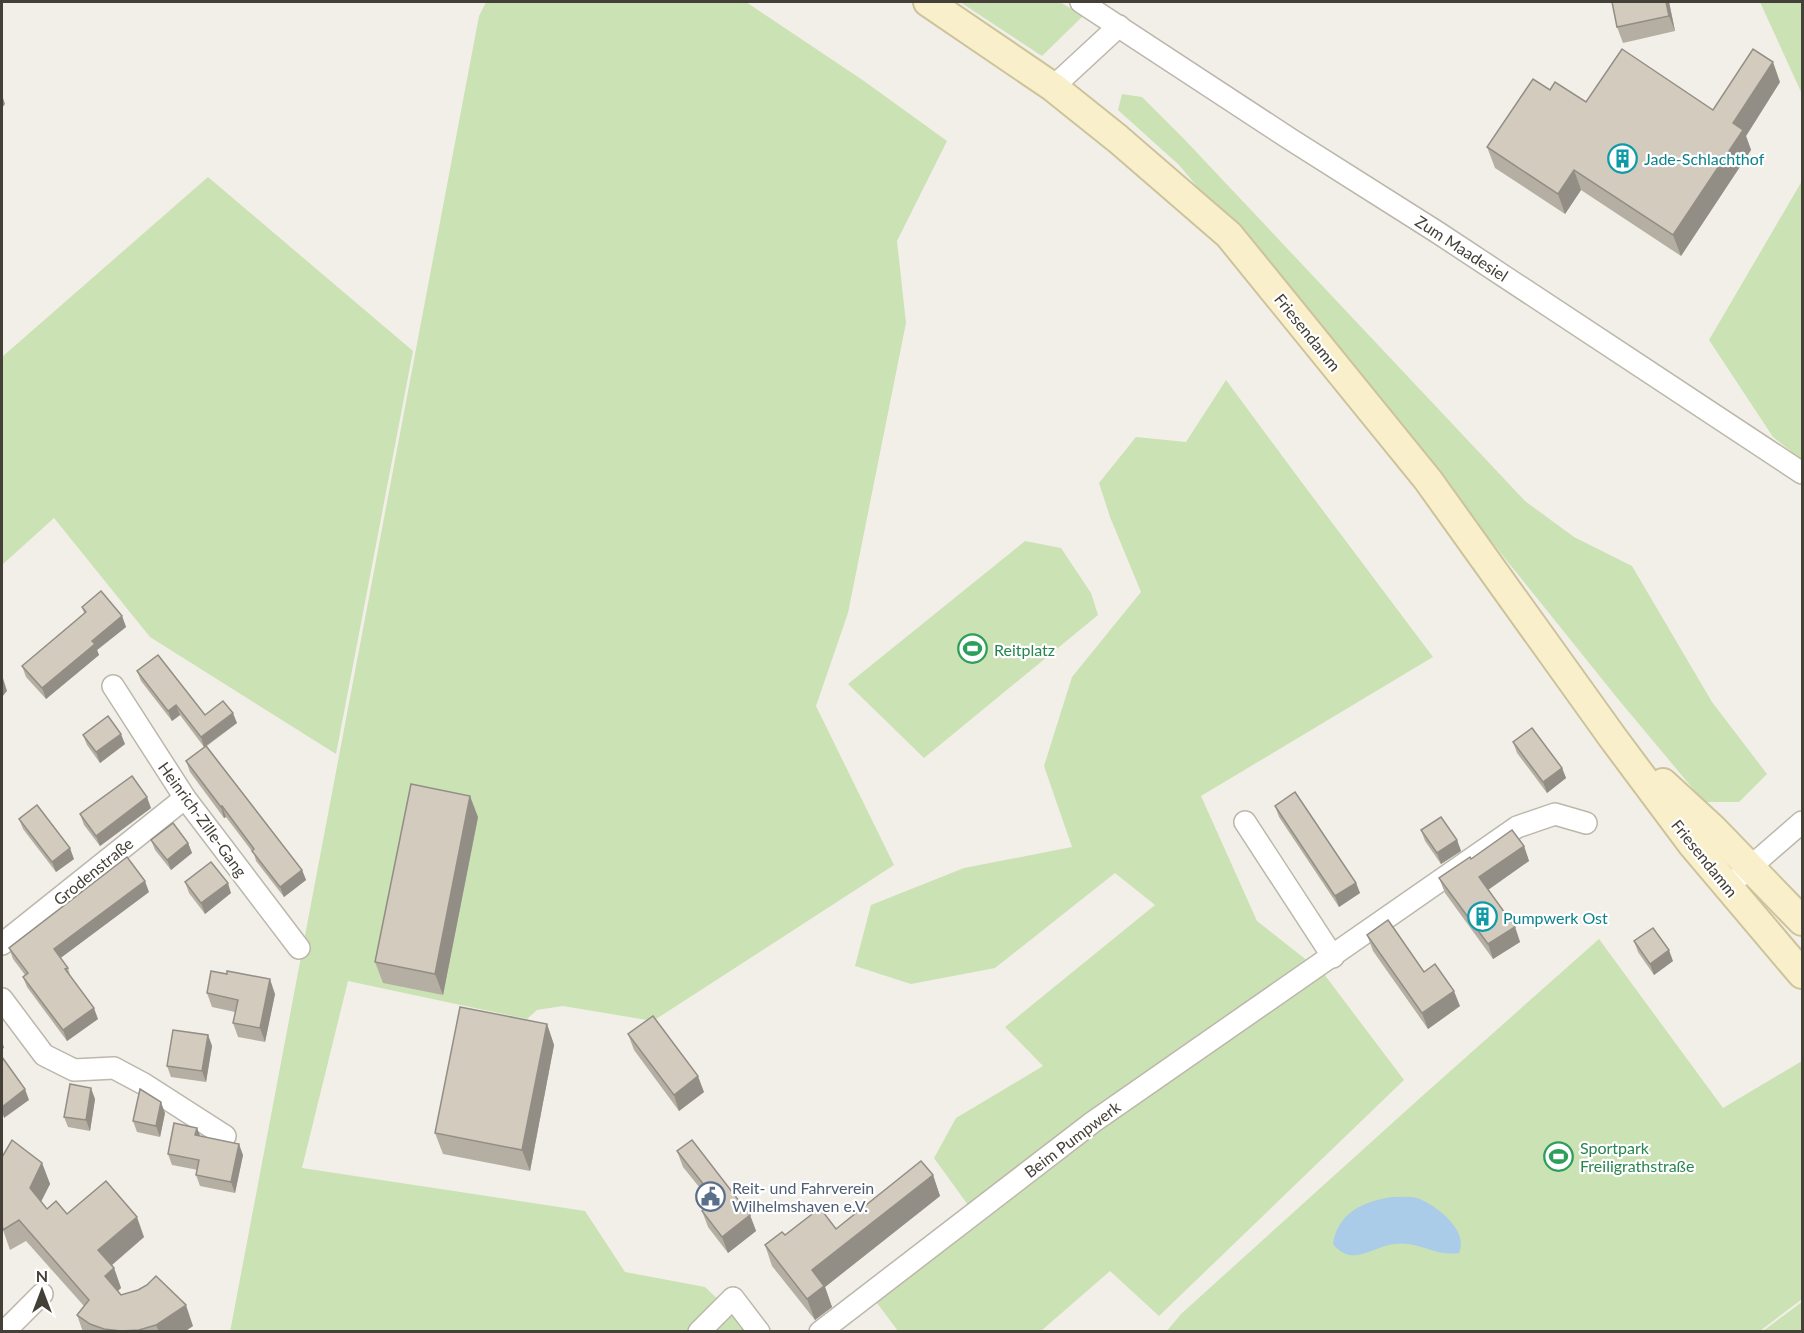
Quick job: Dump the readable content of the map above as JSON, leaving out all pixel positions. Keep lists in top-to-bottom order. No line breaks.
{"streets":{"main road":["Friesendamm"],"street":["Zum Maadesiel","Heinrich-Zille-Gang","Grodenstraße","Beim Pumpwerk"]},"crossings":[["Heinrich-Zille-Gang","Grodenstraße"]],"places":{"building":["Jade-Schlachthof","Pumpwerk Ost"],"sports":["Reitplatz","Sportpark Freiligrathstraße"],"public building":["Reit- und Fahrverein Wilhelmshaven e.V."]},"north":"top"}
